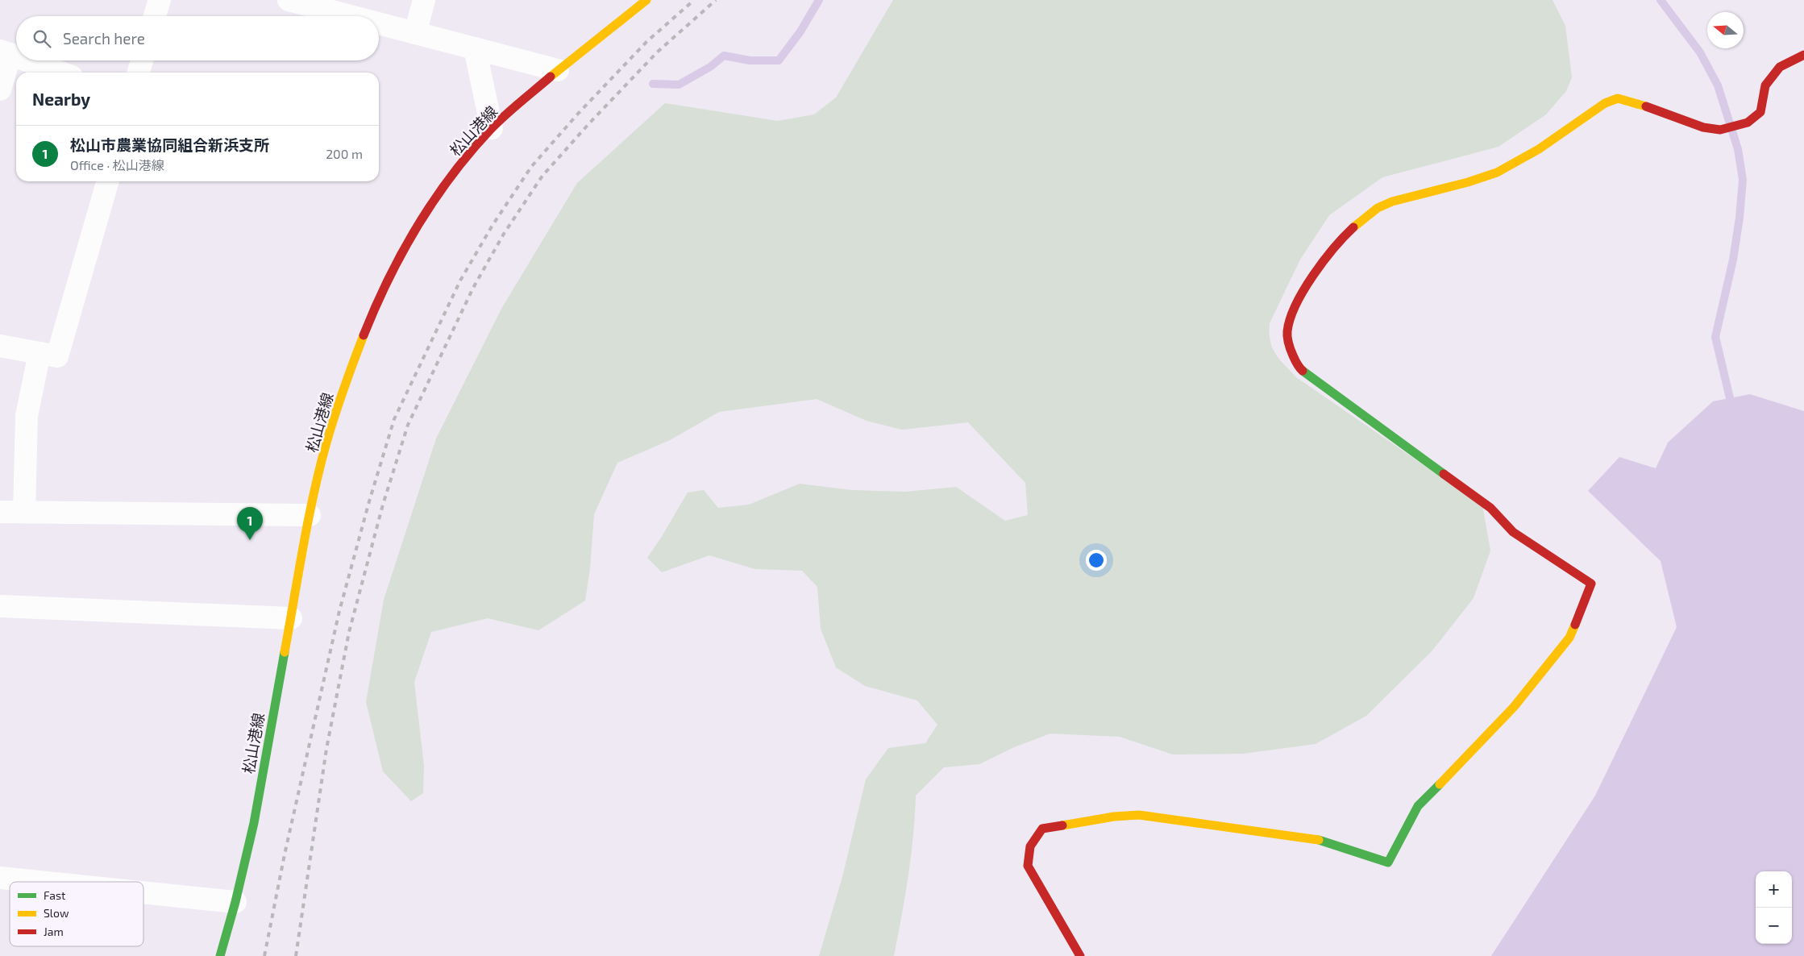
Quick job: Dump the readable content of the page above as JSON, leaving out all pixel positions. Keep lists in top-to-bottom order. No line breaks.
{"streets":{"street":["松山港線"]},"legend":["Fast","Slow","Jam"],"north":"left","page":{"search":"Search here","heading":"Nearby","list":[{"mark":"1","name":"松山市農業協同組合新浜支所","note":"Office · 松山港線","value":"200 m"}],"pins":"1","map_buttons":["+","−"]}}
